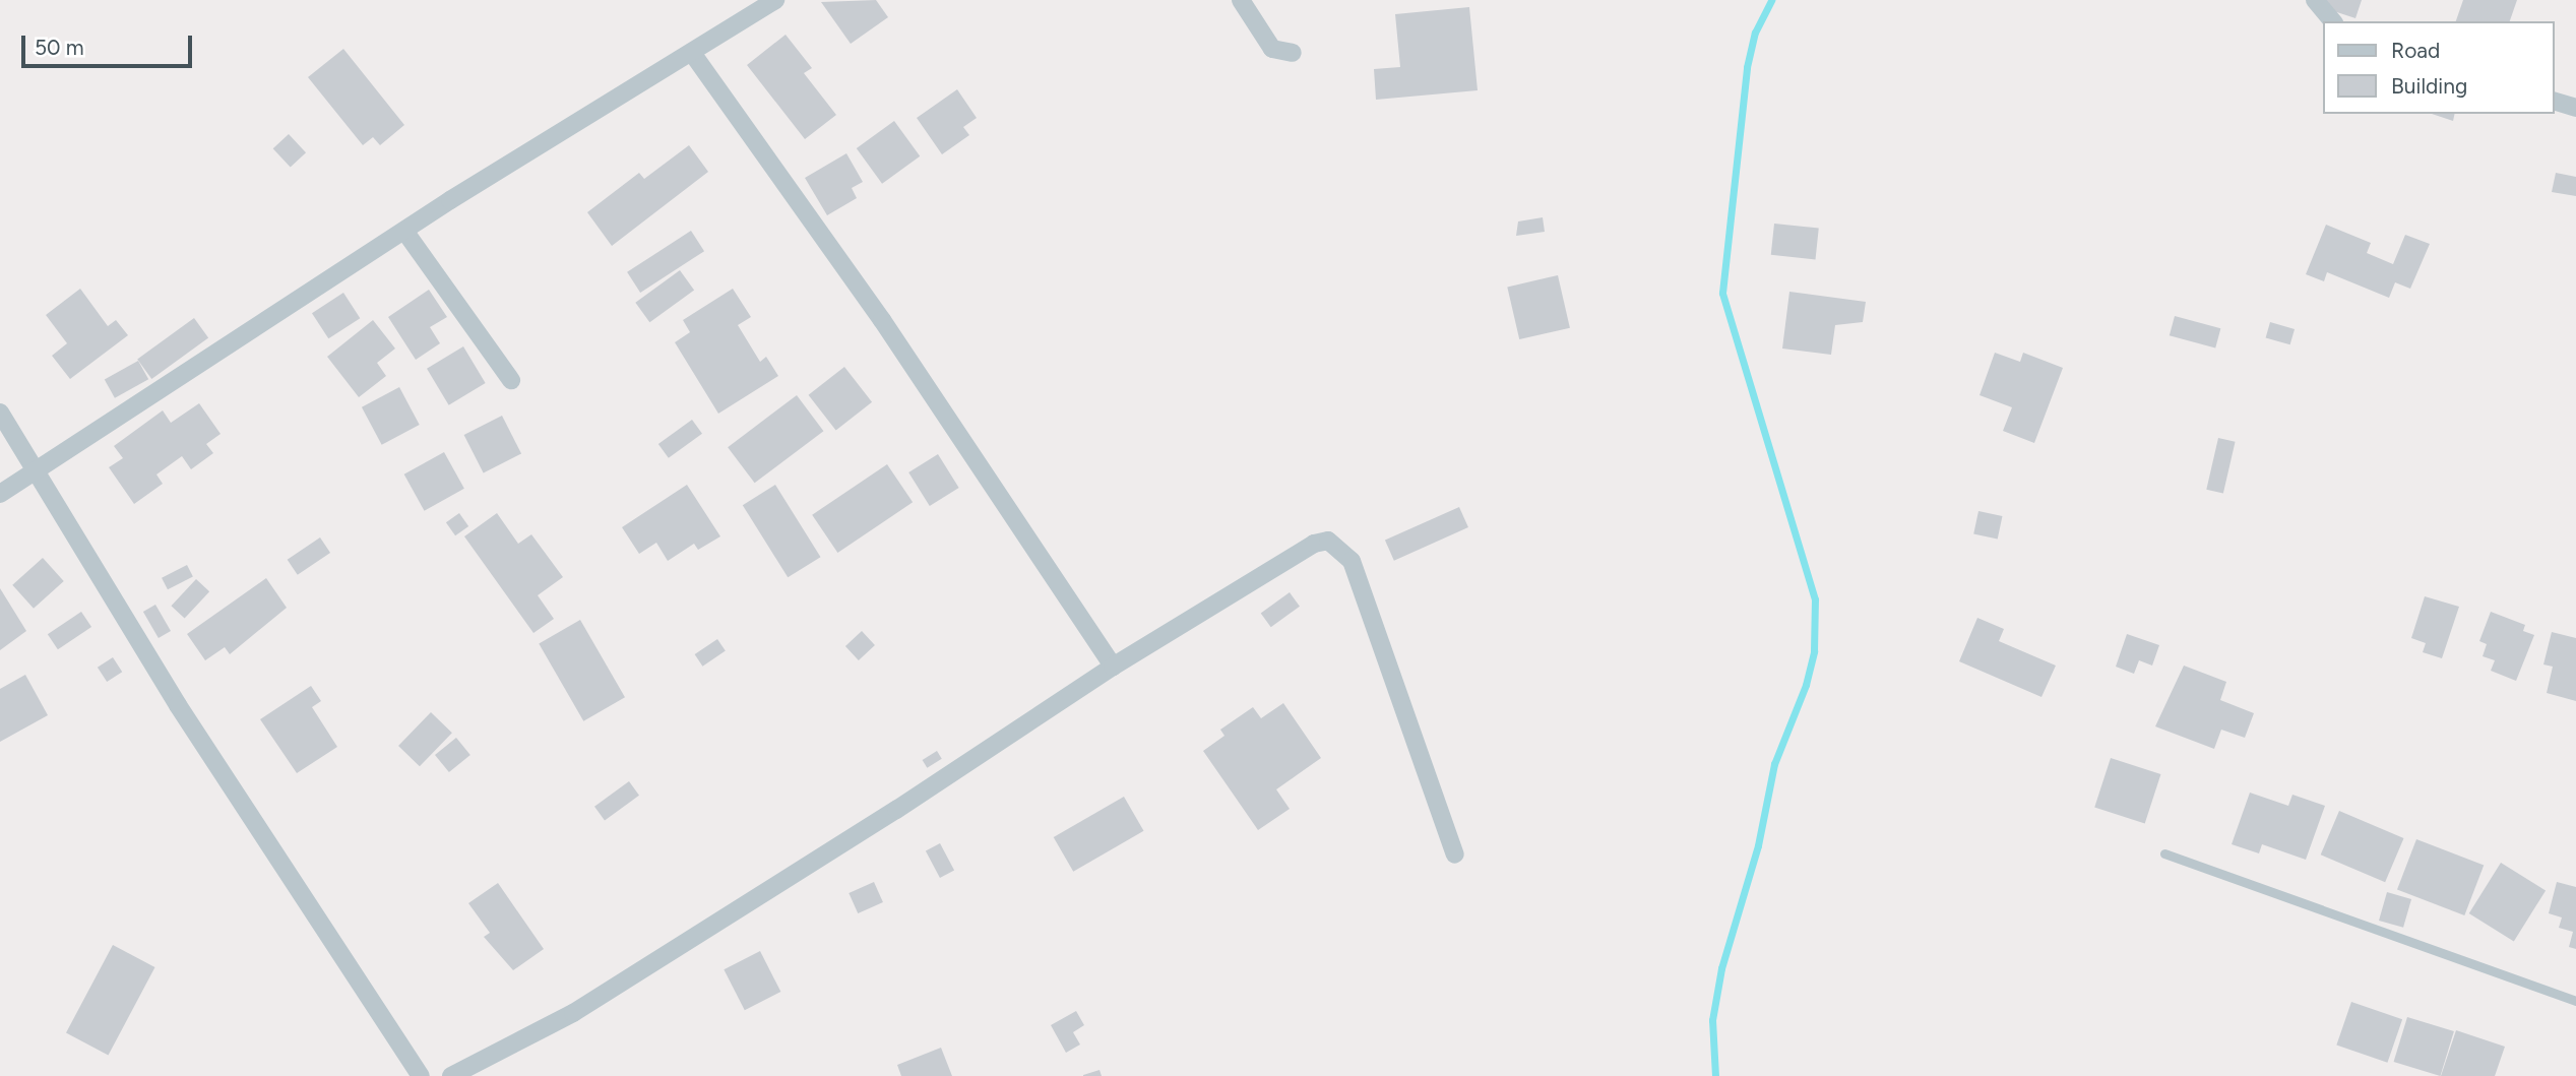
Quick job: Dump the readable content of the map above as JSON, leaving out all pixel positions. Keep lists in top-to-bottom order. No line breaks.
{"legend":["Road","Building"],"scale_bar":"50 m"}
